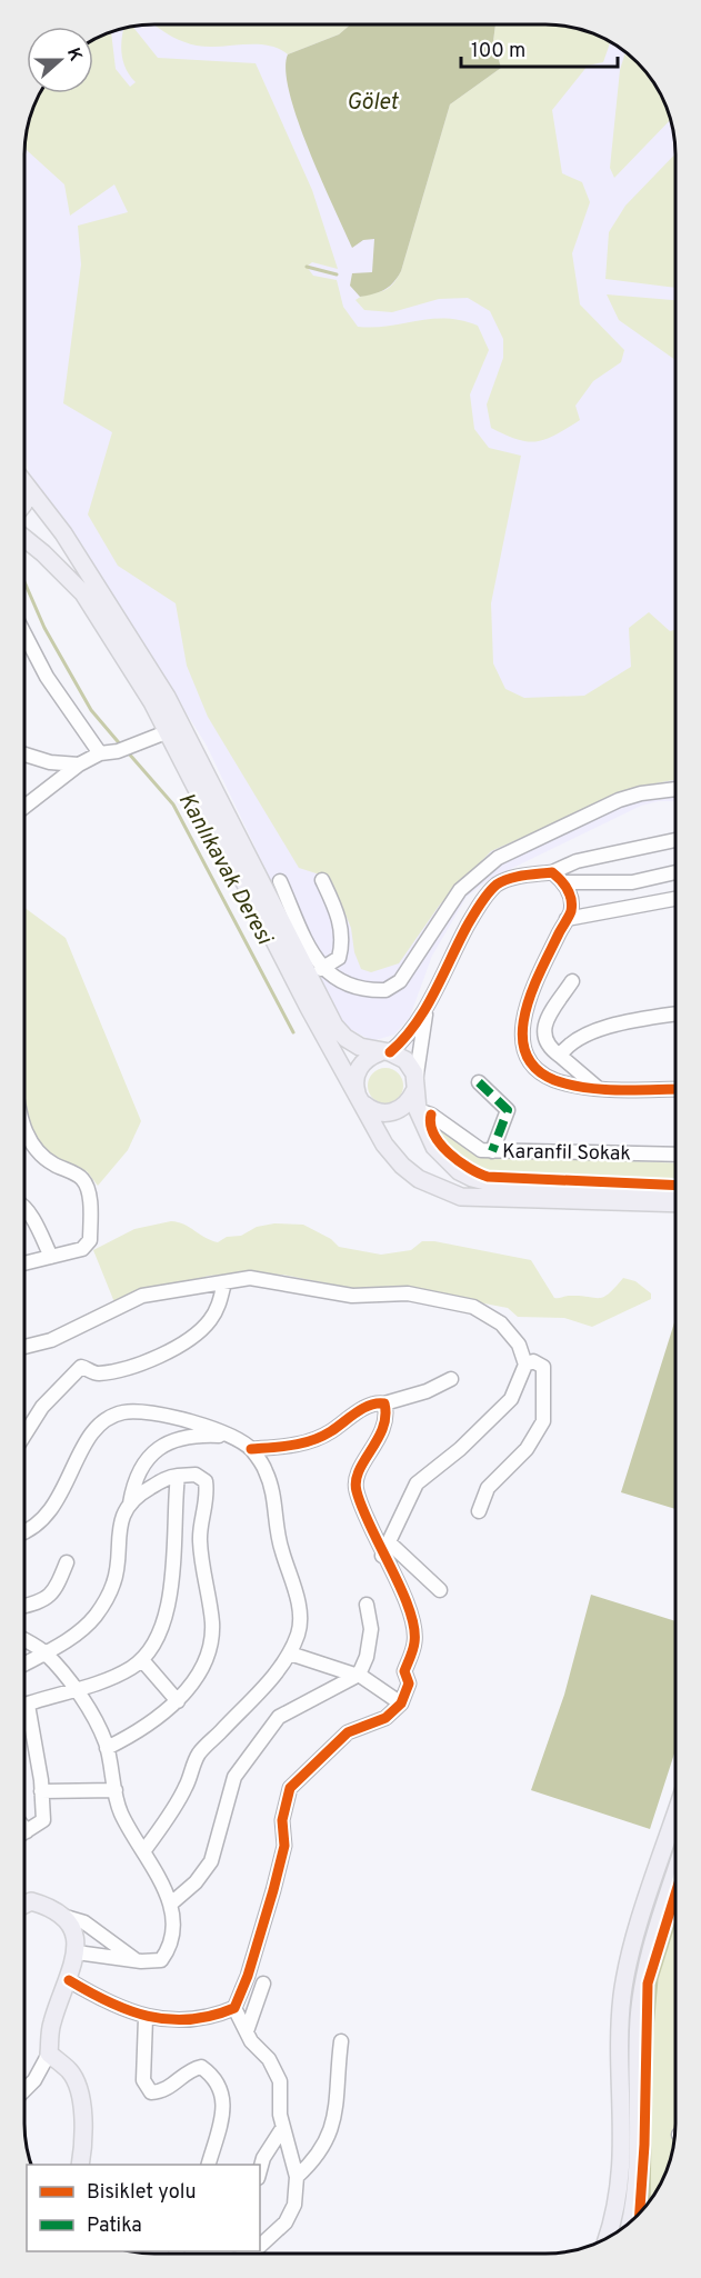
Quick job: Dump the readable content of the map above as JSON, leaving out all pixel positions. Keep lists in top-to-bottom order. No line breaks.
{"streets":{"street":["Karanfil Sokak"]},"water":["Gölet","Kanlıkavak Deresi"],"legend":["Bisiklet yolu","Patika"],"scale_bar":"100 m","north":"right"}
